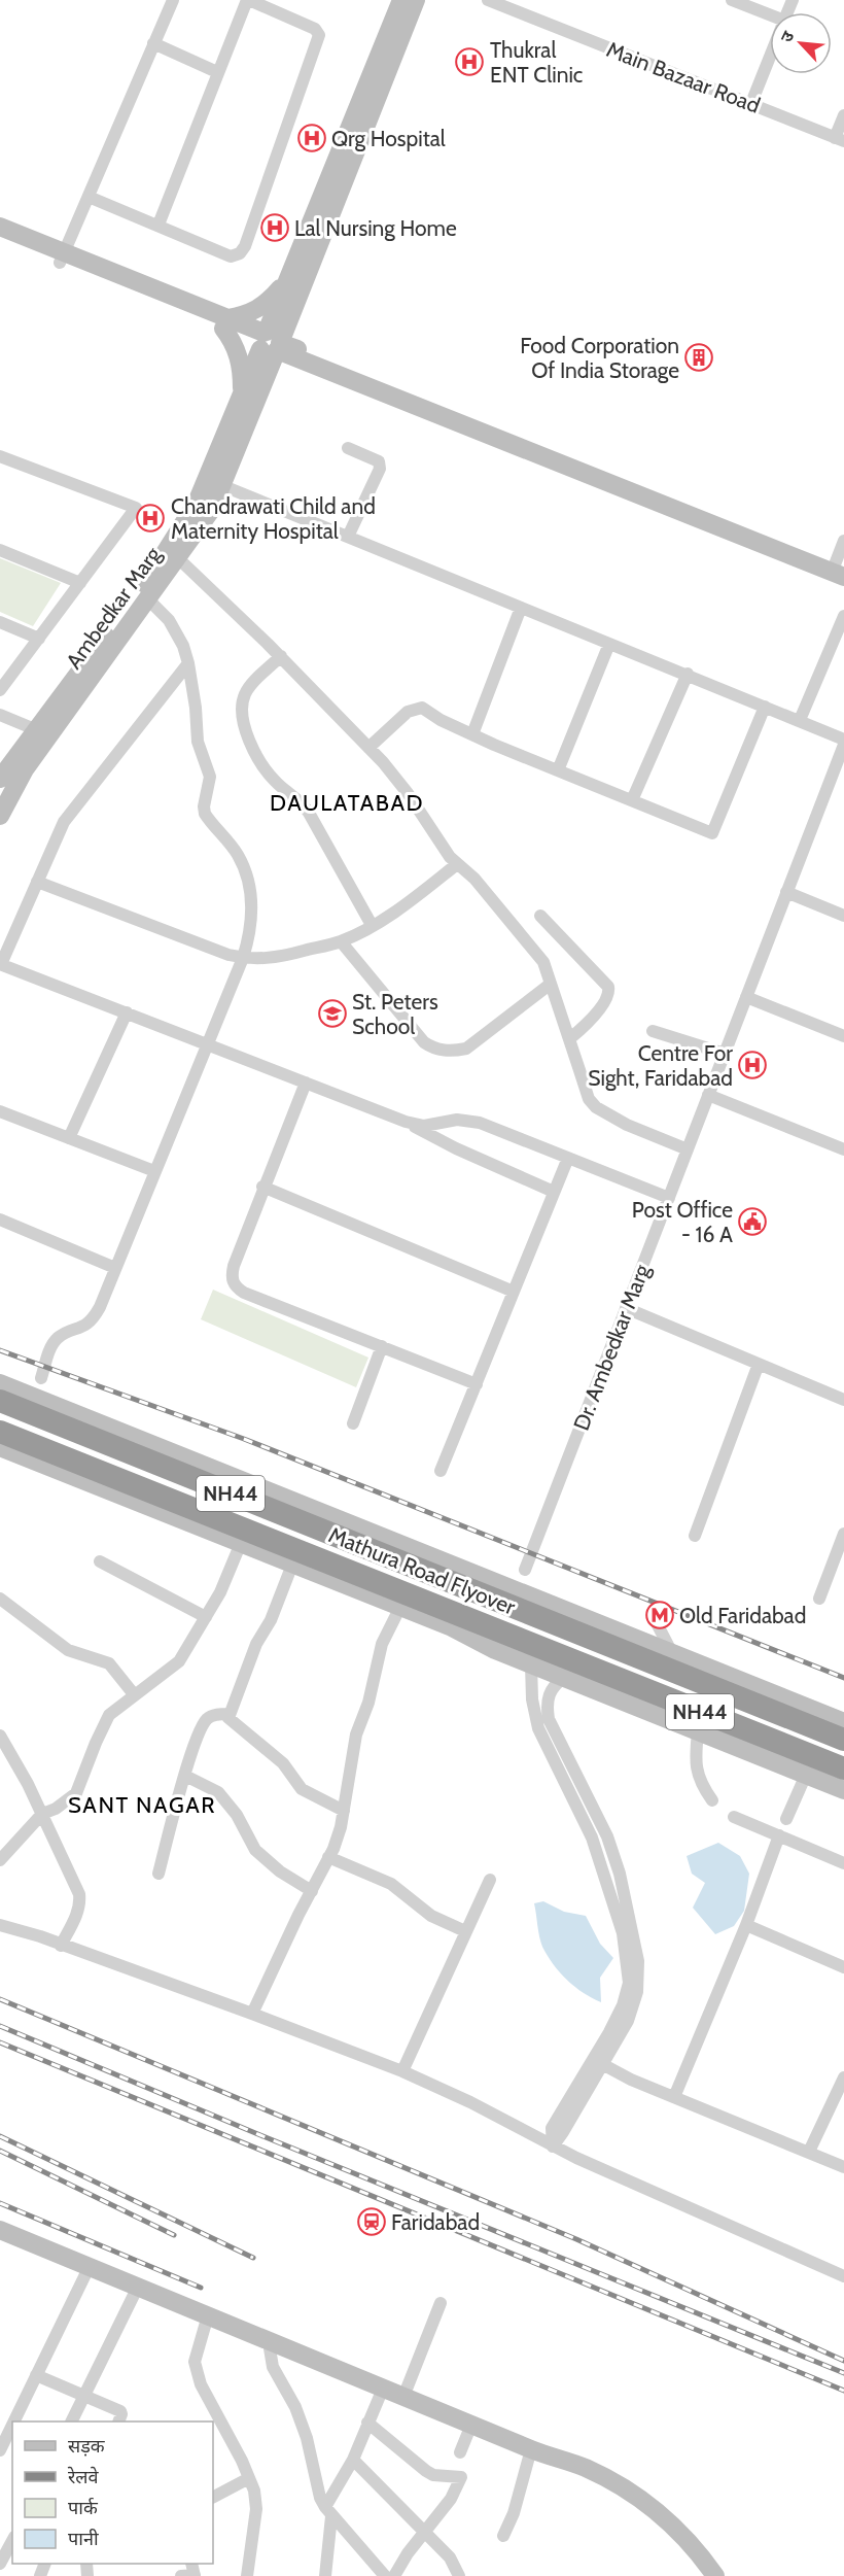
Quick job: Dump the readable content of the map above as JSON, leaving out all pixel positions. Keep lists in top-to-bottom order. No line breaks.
{"streets":{"highway":["NH44","Mathura Road Flyover"],"street":["Main Bazaar Road","Ambedkar Marg","Dr. Ambedkar Marg"]},"crossings":[["NH44","Mathura Road Flyover"]],"districts":["DAULATABAD","SANT NAGAR"],"places":{"hospital":["Thukral ENT Clinic","Qrg Hospital","Lal Nursing Home","Chandrawati Child and Maternity Hospital","Centre For Sight, Faridabad"],"building":["Food Corporation Of India Storage"],"school or university":["St. Peters School"],"public building":["Post Office - 16 A"],"metro station":["Old Faridabad"],"station":["Faridabad"]},"legend":["सड़क","रेलवे","पार्क","पानी"],"north":"top left"}
